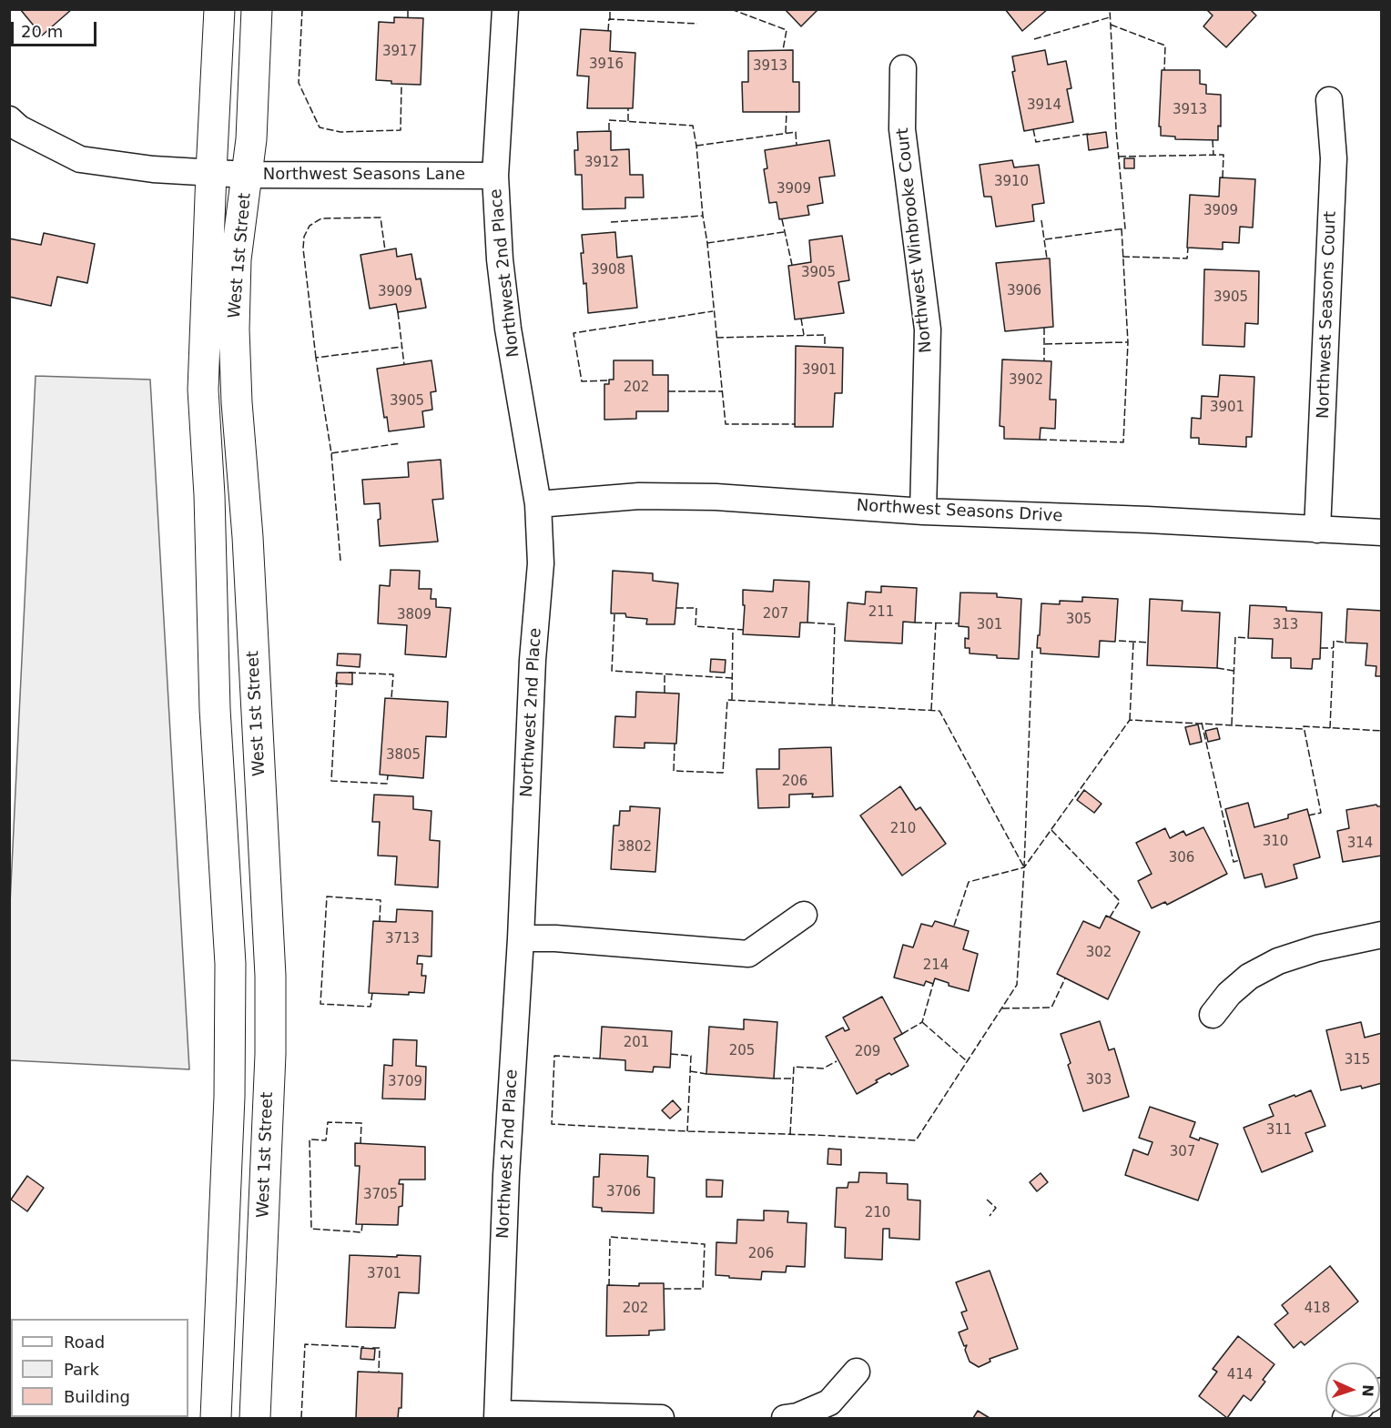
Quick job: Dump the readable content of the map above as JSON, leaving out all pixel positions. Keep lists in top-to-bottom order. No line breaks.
{"streets":{"main road":["West 1st Street"],"street":["Northwest Seasons Lane","Northwest Winbrooke Court","Northwest 2nd Place","Northwest Seasons Court","Northwest Seasons Drive"]},"crossings":[["Northwest Seasons Lane","West 1st Street"],["Northwest Seasons Lane","Northwest 2nd Place"],["Northwest Winbrooke Court","Northwest Seasons Drive"],["Northwest 2nd Place","Northwest Seasons Drive"],["Northwest Seasons Court","Northwest Seasons Drive"]],"house_numbers":["3917","3916","3913","3914","3913","3912","3910","3909","3909","3908","3905","3906","3909","3905","3901","3902","202","3905","3901","211","207","3809","305","301","313","3805","206","210","310","314","3802","306","3713","302","214","201","205","209","315","303","3709","311","307","3706","3705","210","206","3701","202","418","414"],"legend":["Road","Park","Building"],"scale_bar":"20 m","north":"right"}
